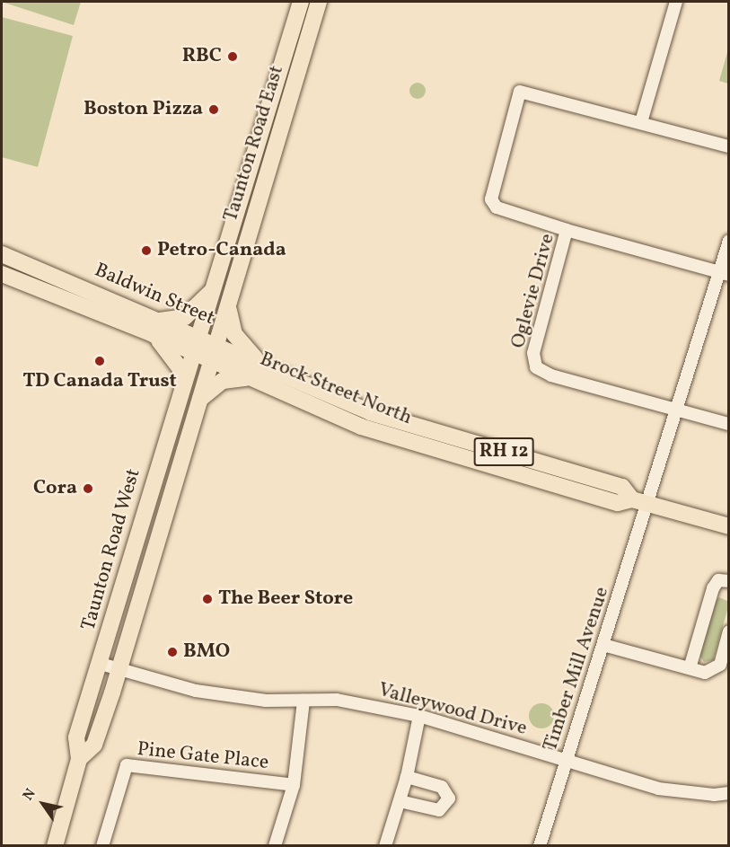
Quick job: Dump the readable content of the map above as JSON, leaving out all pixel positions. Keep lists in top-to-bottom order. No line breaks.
{"streets":{"main road":["Taunton Road East","Baldwin Street","Brock Street North","RH 12","Taunton Road West"],"street":["Oglevie Drive","Timber Mill Avenue","Valleywood Drive","Pine Gate Place"]},"crossings":[["Taunton Road East","Baldwin Street"],["Taunton Road East","Brock Street North"],["Taunton Road East","Taunton Road West"],["Oglevie Drive","Timber Mill Avenue"],["Baldwin Street","Brock Street North"],["Baldwin Street","Taunton Road West"],["Brock Street North","Taunton Road West"],["Brock Street North","Timber Mill Avenue"],["Taunton Road West","Valleywood Drive"],["Timber Mill Avenue","Valleywood Drive"],["Valleywood Drive","Pine Gate Place"]],"places":["RBC","Boston Pizza","Petro-Canada","TD Canada Trust","Cora","The Beer Store","BMO"],"north":"top left"}
